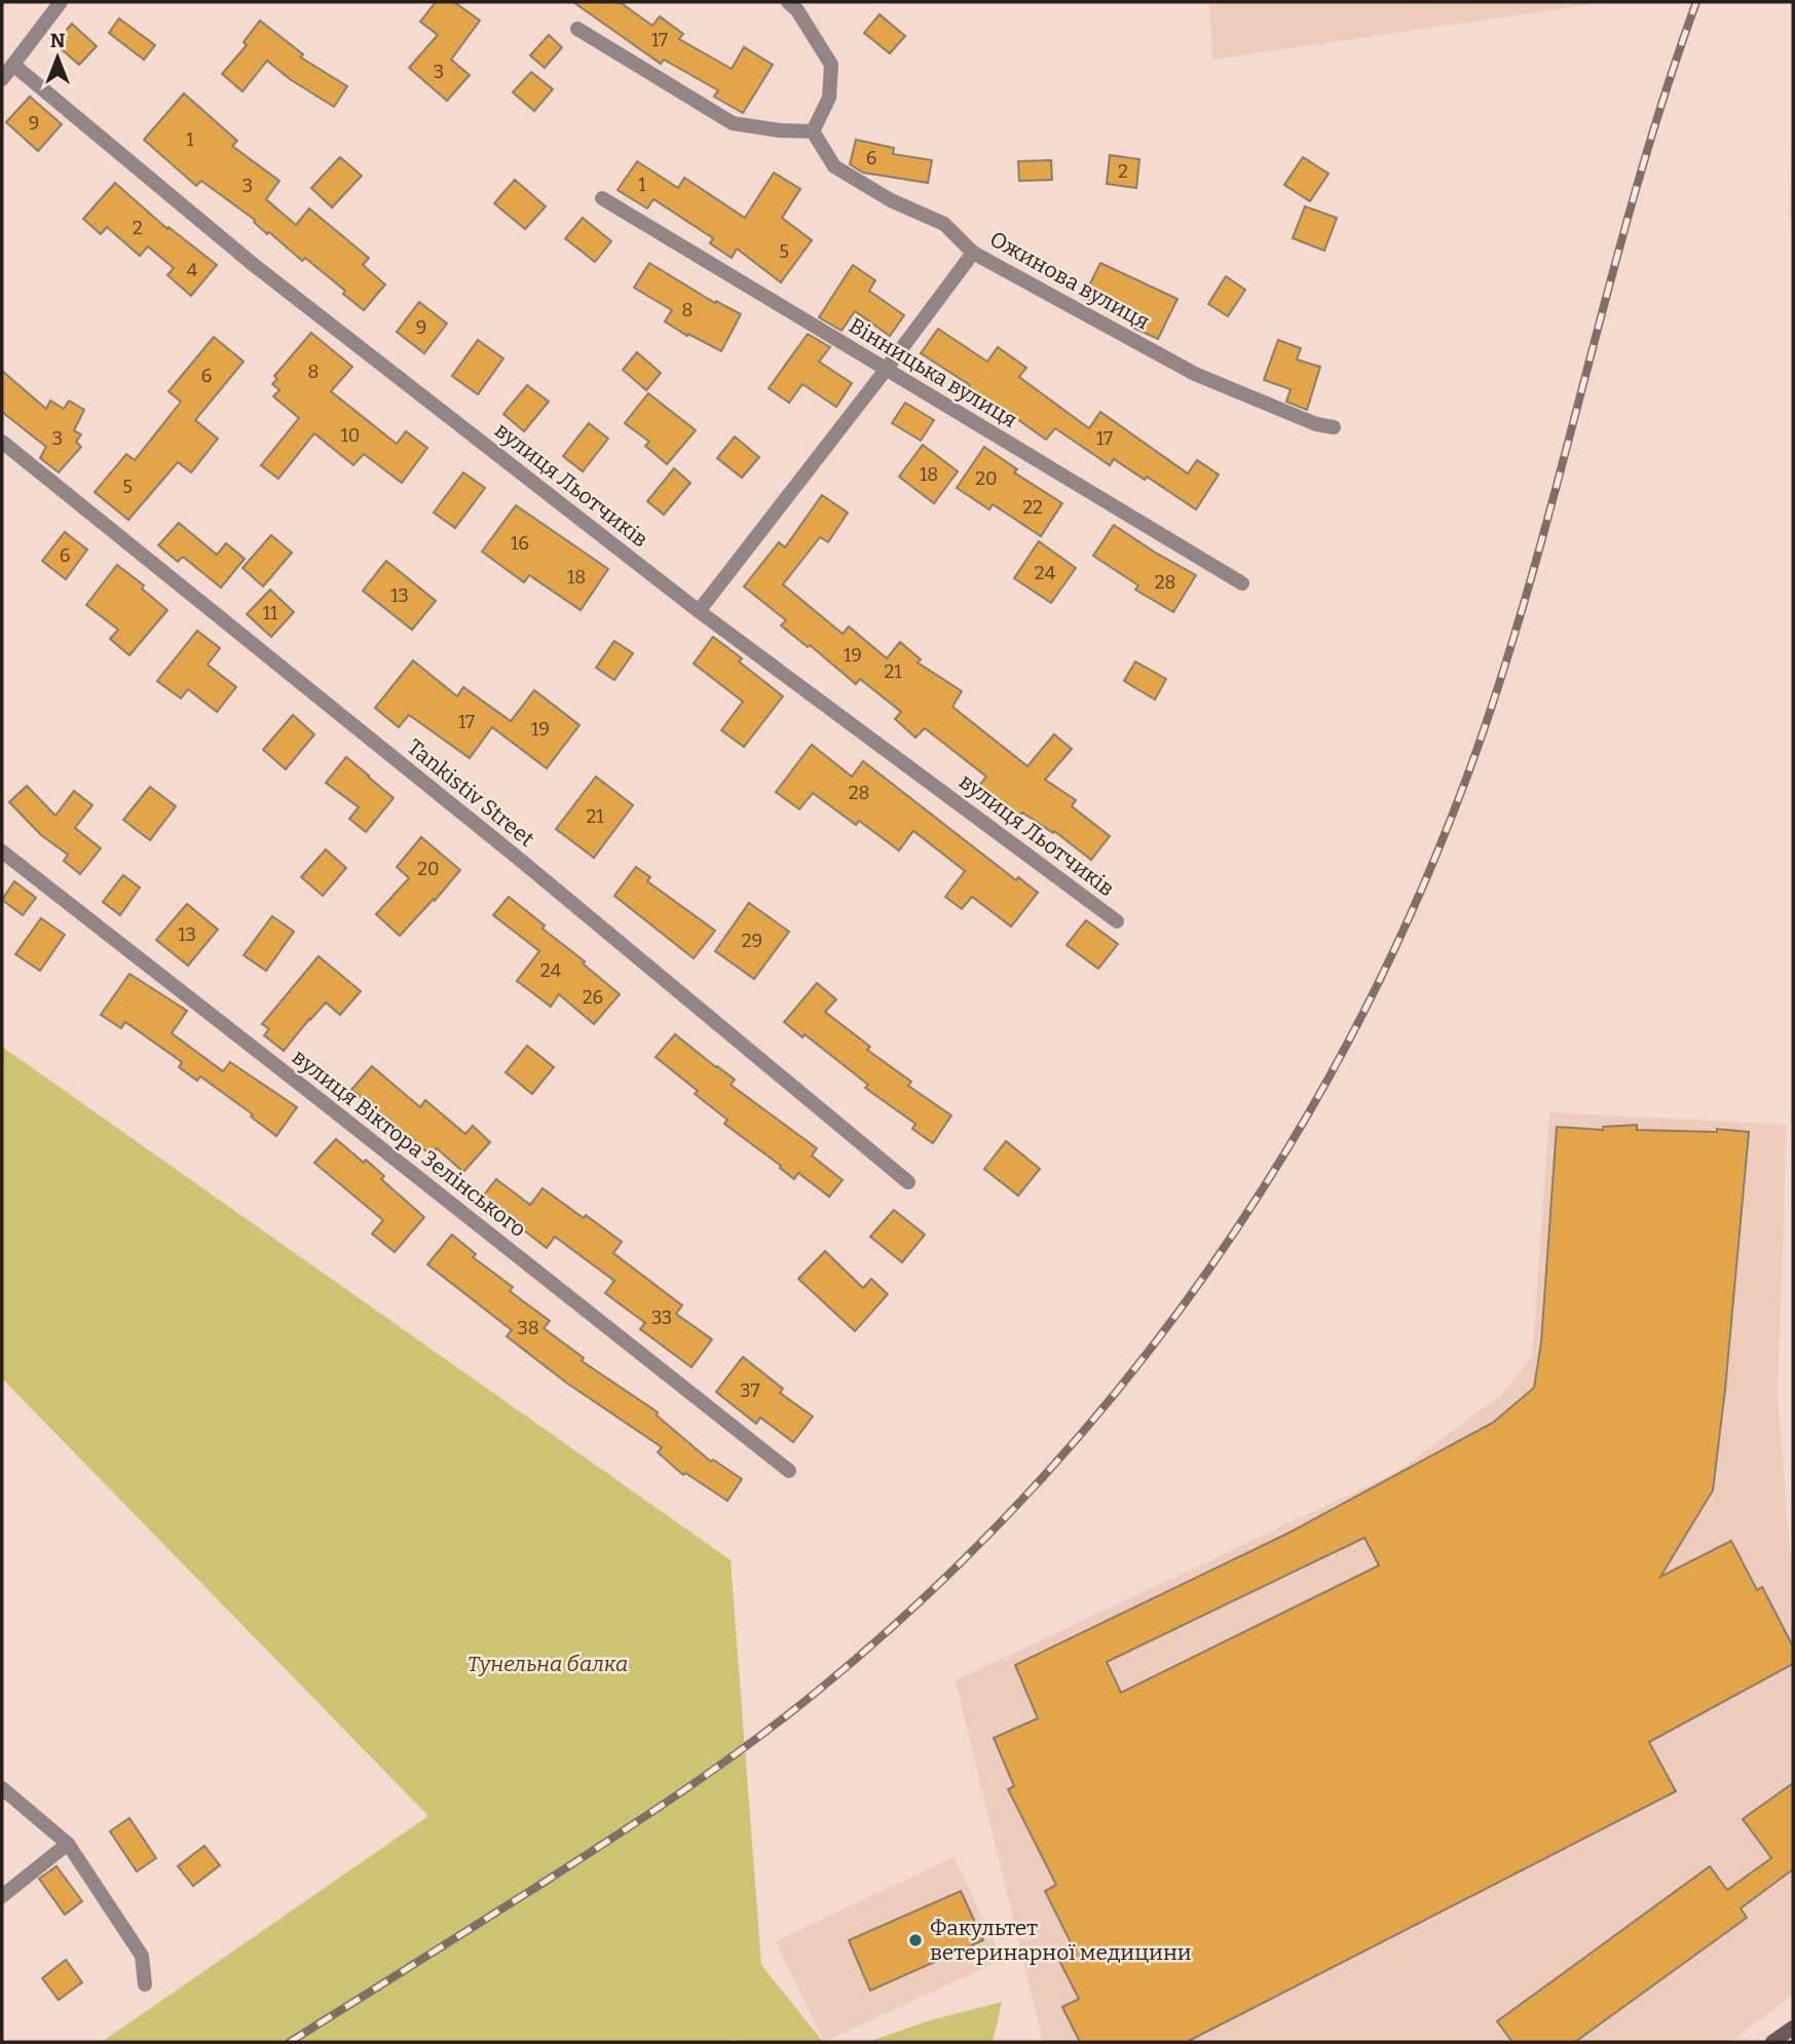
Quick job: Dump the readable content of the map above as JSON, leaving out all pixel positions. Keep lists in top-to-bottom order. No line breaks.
{"streets":{"street":["Ожинова вулиця","Вінницька вулиця","вулиця Льотчиків","Tankistiv Street","вулиця Віктора Зелінського"]},"parks":["Тунельна балка"],"places":["Факультет ветеринарної медицини"],"house_numbers":["17","3","9","1","6","2","1","3","2","5","4","8","9","8","6","10","3","17","18","20","5","22","16","6","24","18","28","13","11","19","21","17","19","28","21","20","13","29","24","26","33","38","37"],"north":"top"}
